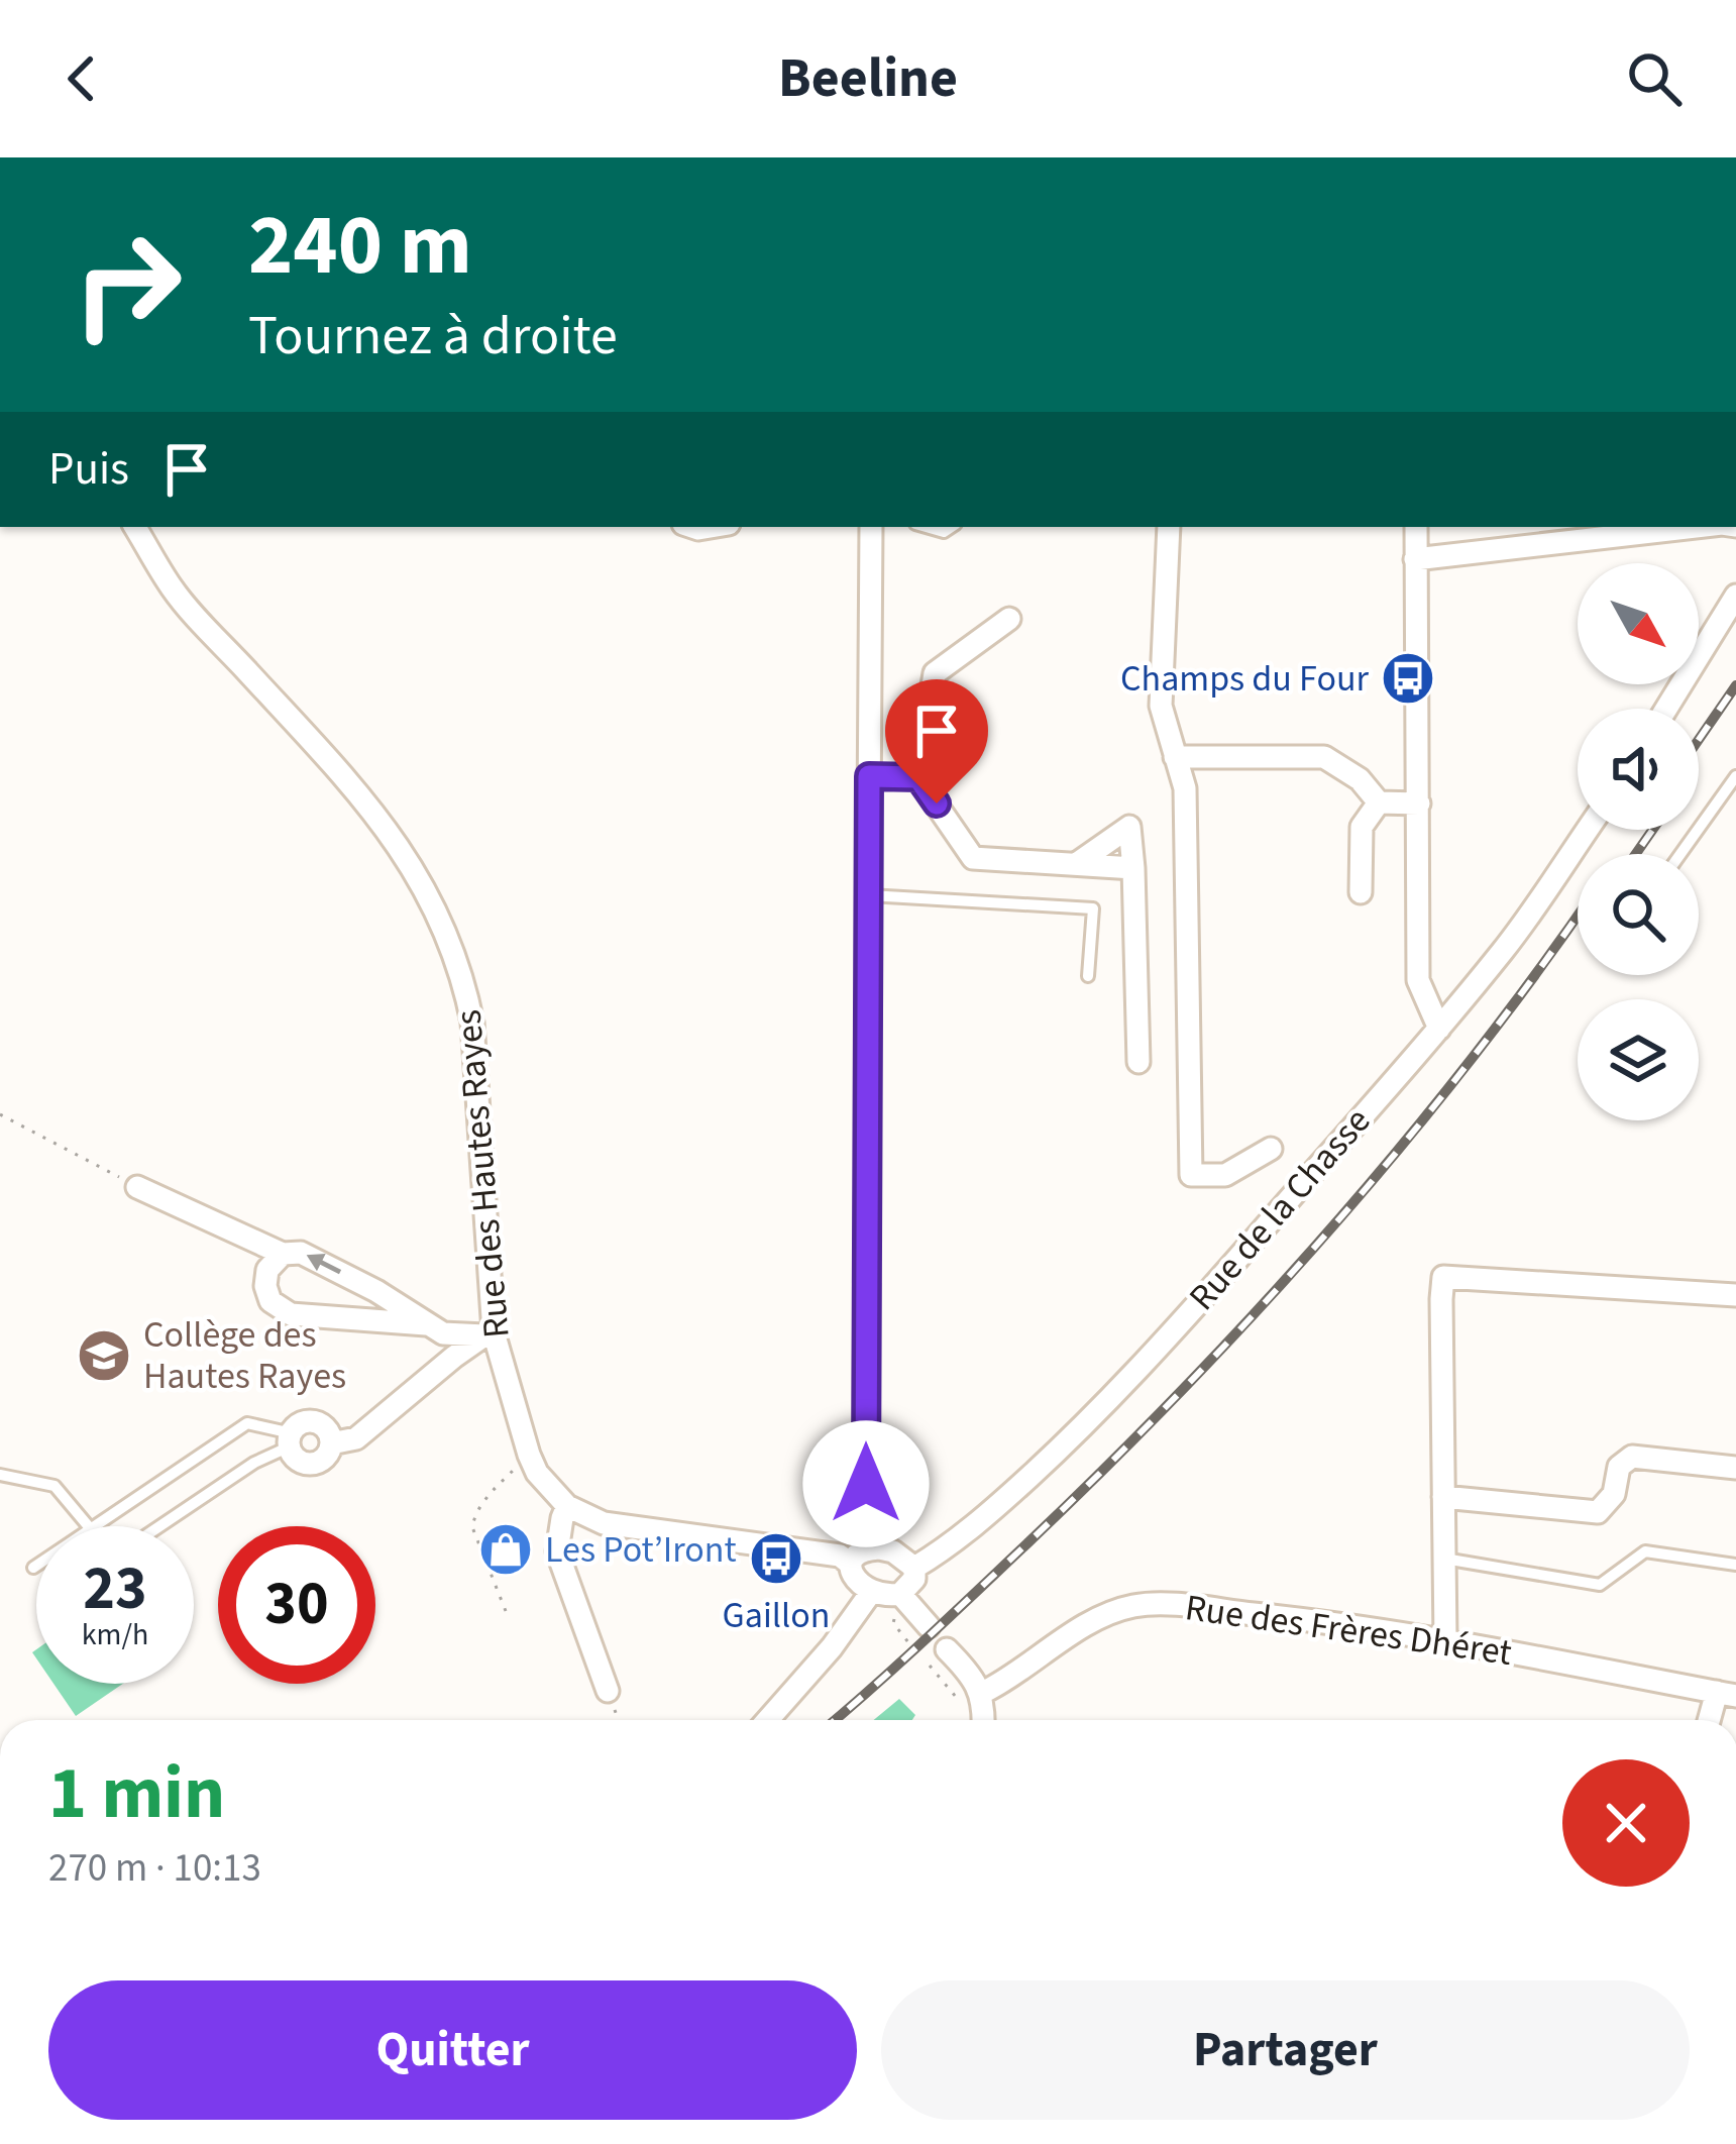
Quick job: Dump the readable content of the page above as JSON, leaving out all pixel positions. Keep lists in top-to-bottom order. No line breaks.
{"streets":{"street":["Rue des Hautes Rayes","Rue de la Chasse","Rue des Frères Dhéret"]},"places":{"bus stop":["Champs du Four","Gaillon"],"school or university":["Collège des Hautes Rayes"],"shop":["Les Pot’Iront"]},"north":"bottom right","page":{"header":"Beeline","turn":["240 m","Tournez à droite"],"then":"Puis","speed":"23 km/h","limit":"30","heading":["1 min","270 m · 10:13"],"buttons":["Quitter","Partager"]}}
